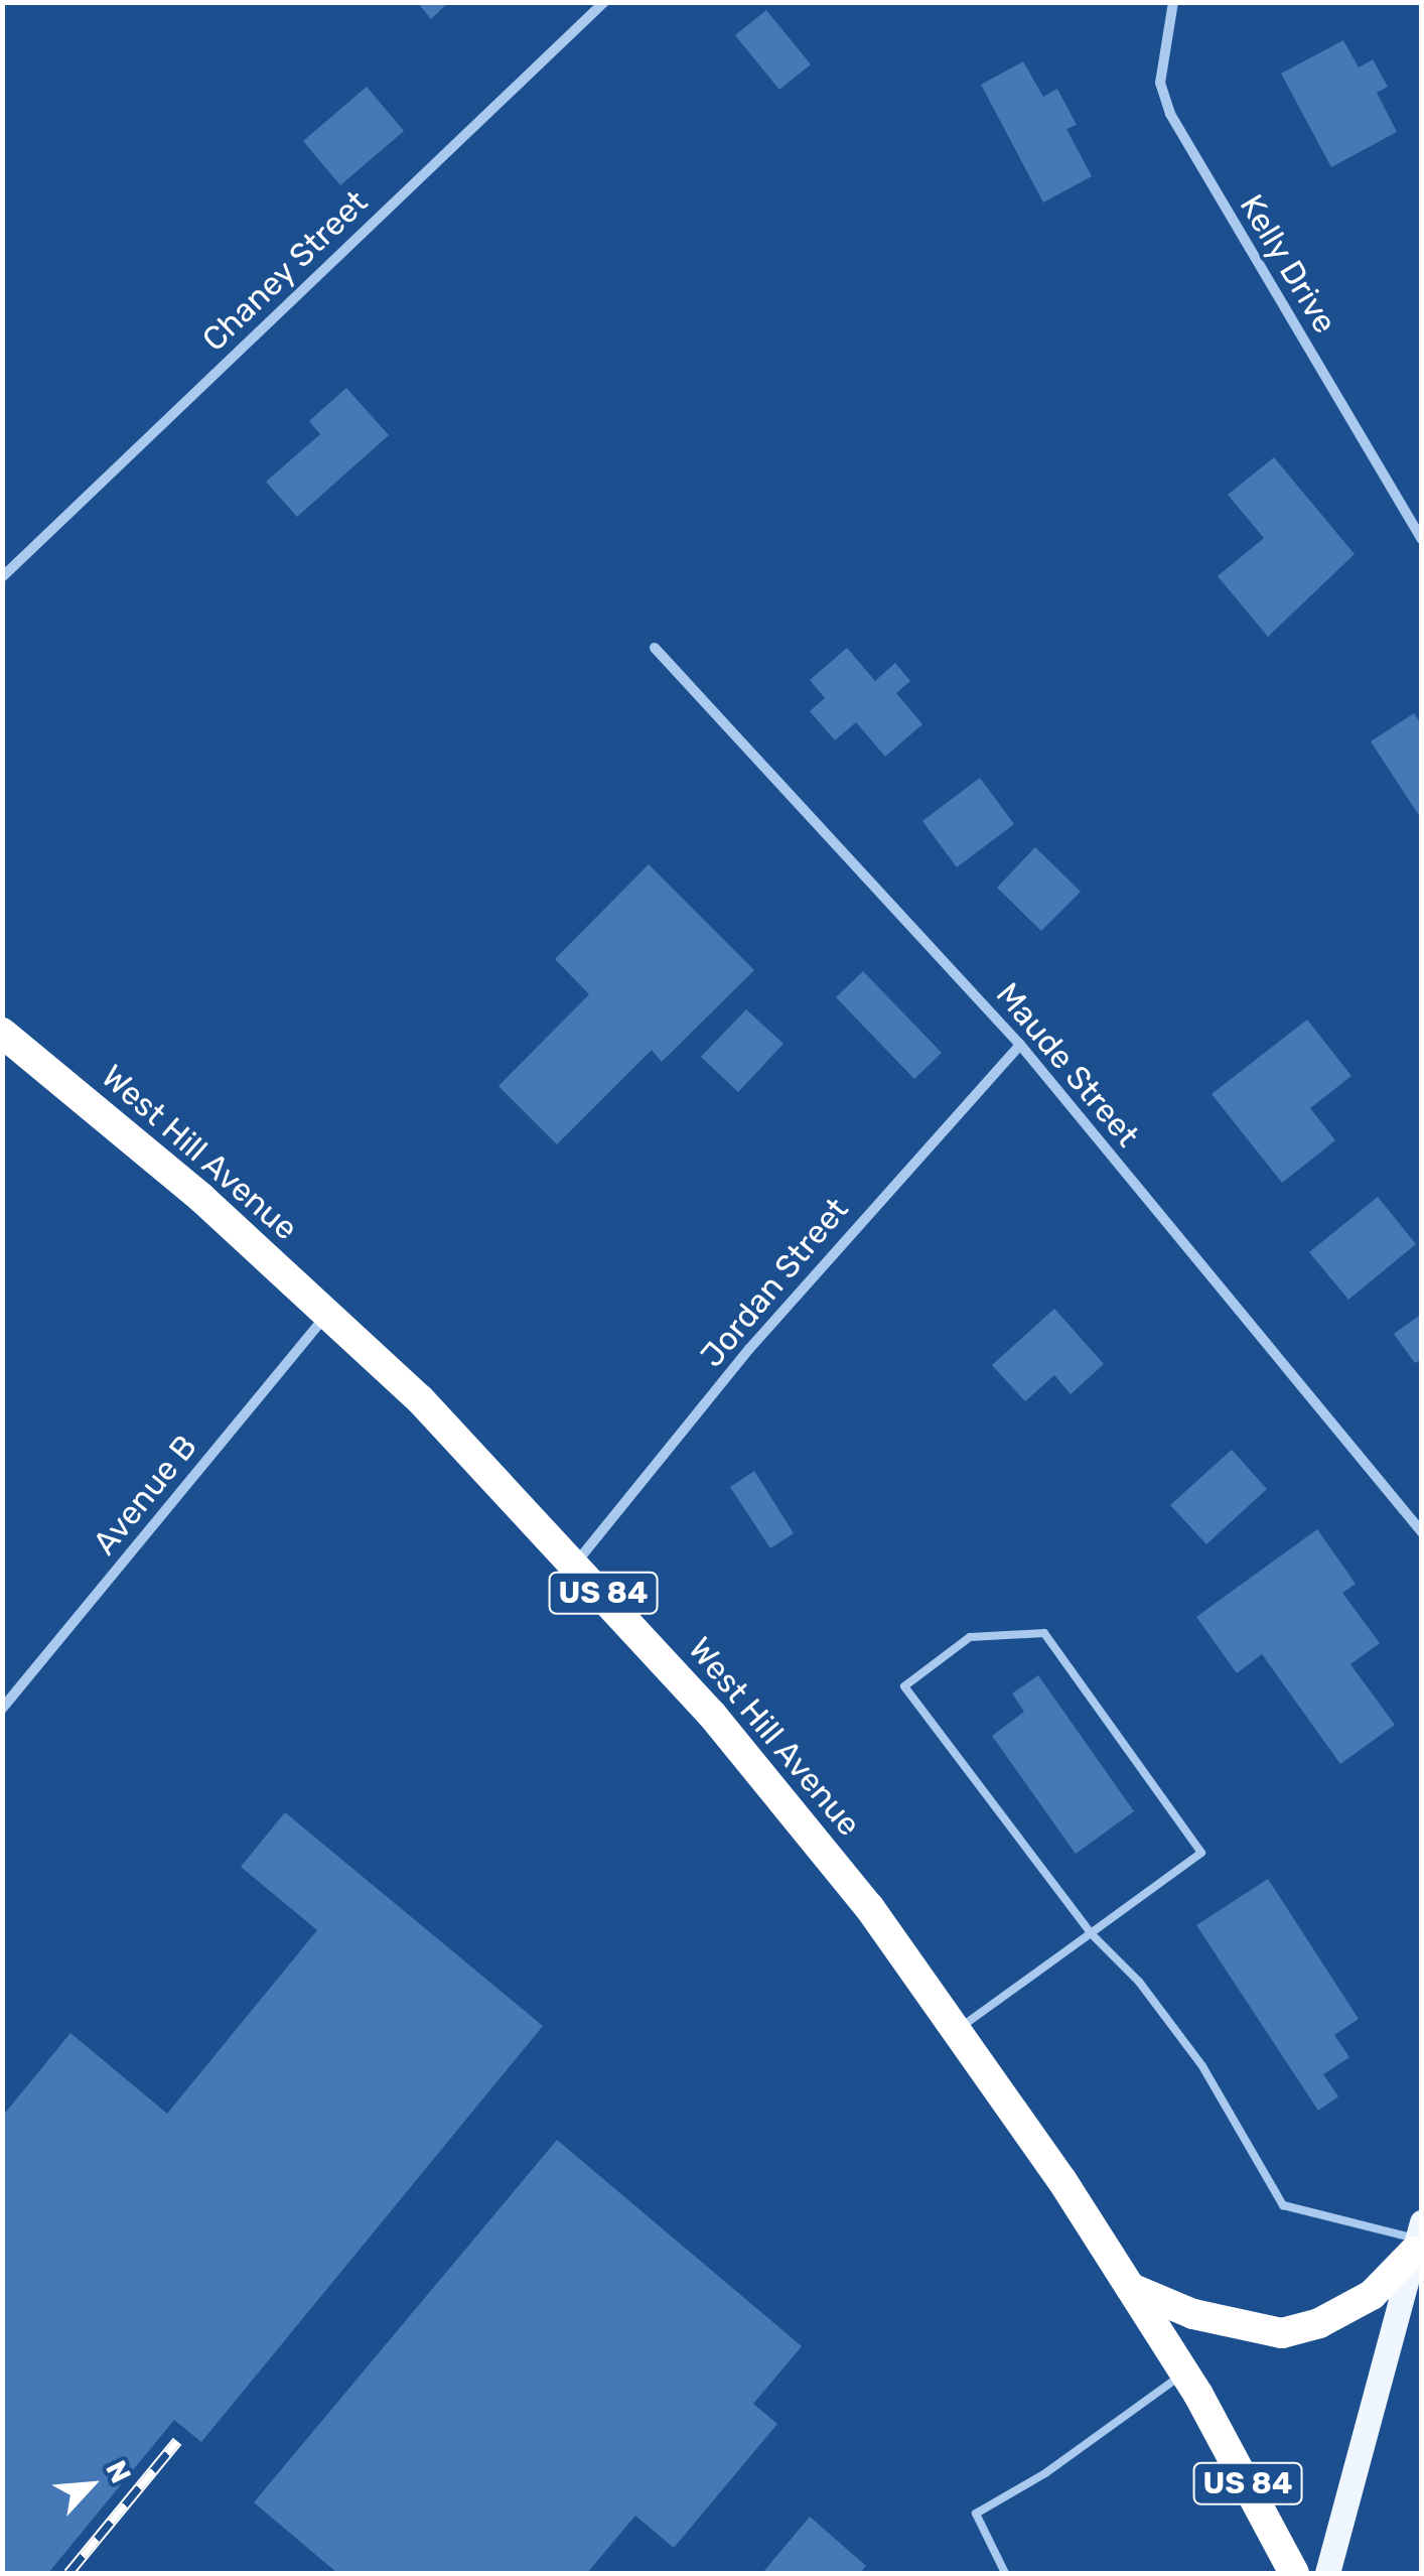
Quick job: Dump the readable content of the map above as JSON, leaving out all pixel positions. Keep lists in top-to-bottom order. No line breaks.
{"streets":{"highway":["West Hill Avenue","US 84"],"street":["Kelly Drive","Chaney Street","Maude Street","Jordan Street","Avenue B"]},"crossings":[["Maude Street","Jordan Street"],["West Hill Avenue","Jordan Street"],["West Hill Avenue","Avenue B"]],"north":"top right"}
